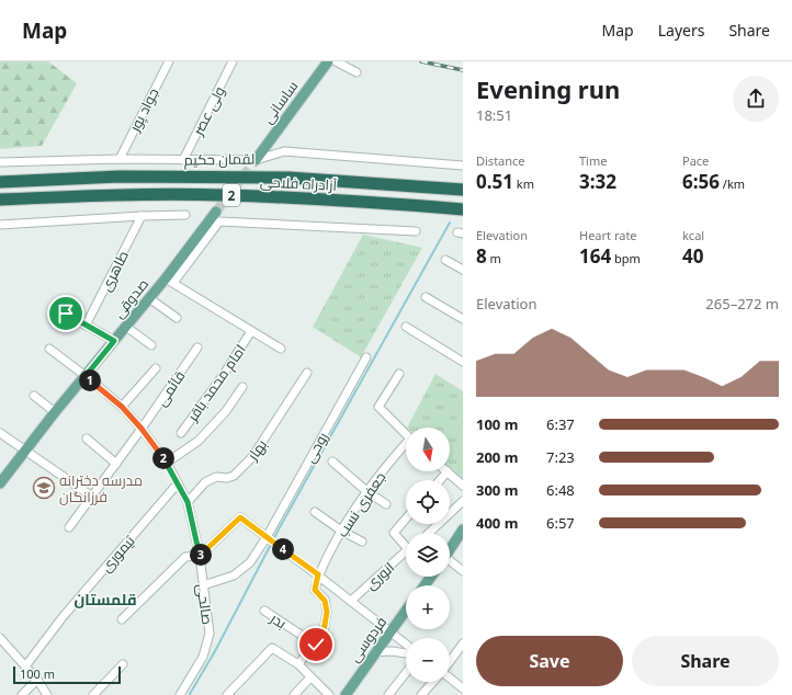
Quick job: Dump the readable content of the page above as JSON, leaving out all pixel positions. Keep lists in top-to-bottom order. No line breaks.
{"streets":{"highway":["آزادراه فلاحی","2"],"main road":["ساسانی","صدوقی","فردوسی"],"street":["جواد پور","ولی عصر","لقمان حکیم","طاهری","امام محمد باقر","قائمی","روحی","بهار","جعفری نسب","تیموری","انوری","صالحی","بدر"]},"crossings":[["ساسانی","لقمان حکیم"],["جواد پور","لقمان حکیم"],["ولی عصر","لقمان حکیم"],["صدوقی","امام محمد باقر"],["صدوقی","صالحی"],["قائمی","صالحی"],["روحی","صالحی"],["بهار","صالحی"],["تیموری","صالحی"]],"districts":["قلمستان"],"places":{"school or university":["مدرسه دخترانه فرزانگان"]},"scale_bar":"100 m","north":"bottom","page":{"header":"Map","nav":["Map","Layers","Share"],"heading":["Evening run","18:51"],"stats":[["Distance","0.51 km"],["Time","3:32"],["Pace","6:56 /km"],["Elevation","8 m"],["Heart rate","164 bpm"],["kcal","40"]],"chart":["Elevation","265–272 m"],"pins":["1","2","4","3"],"list":[{"name":"100 m","note":"6:37"},{"name":"200 m","note":"7:23"},{"name":"300 m","note":"6:48"},{"name":"400 m","note":"6:57"}],"map_buttons":["+","−"],"buttons":["Save","Share"],"scale":"100 m"}}
